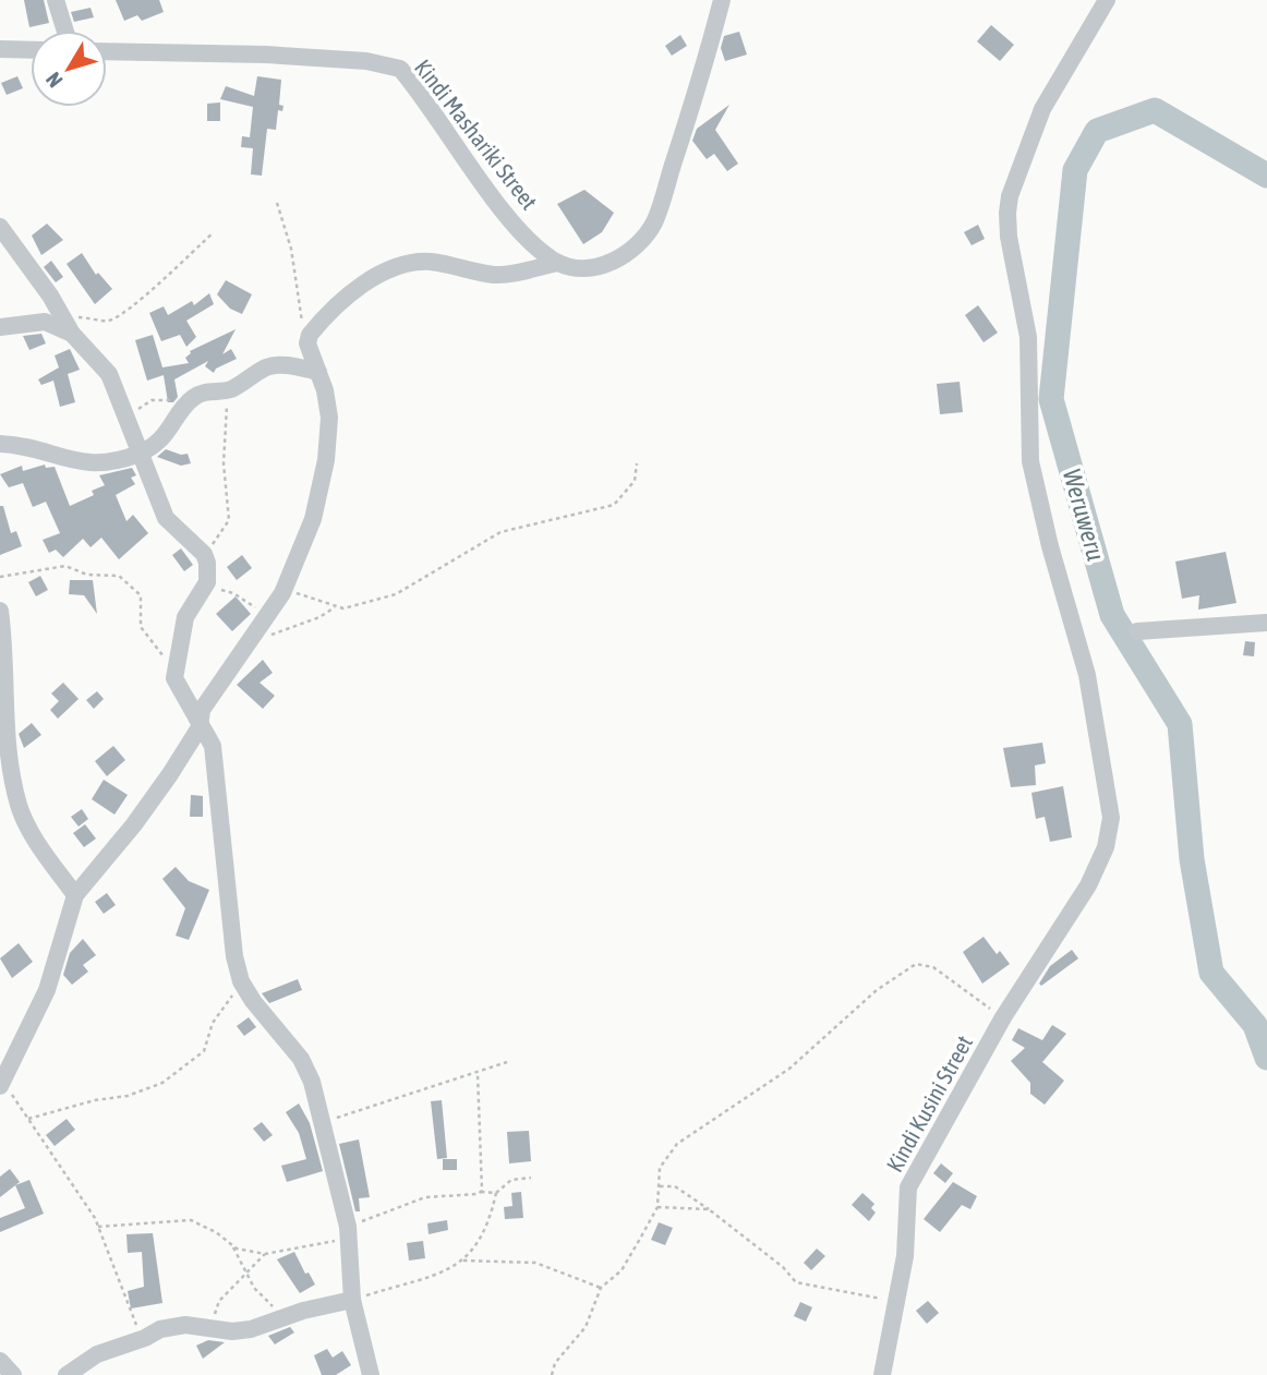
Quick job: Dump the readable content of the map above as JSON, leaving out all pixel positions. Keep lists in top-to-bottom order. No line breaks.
{"streets":{"street":["Kindi Mashariki Street","Kindi Kusini Street"]},"water":["Weruweru"],"north":"bottom left"}
